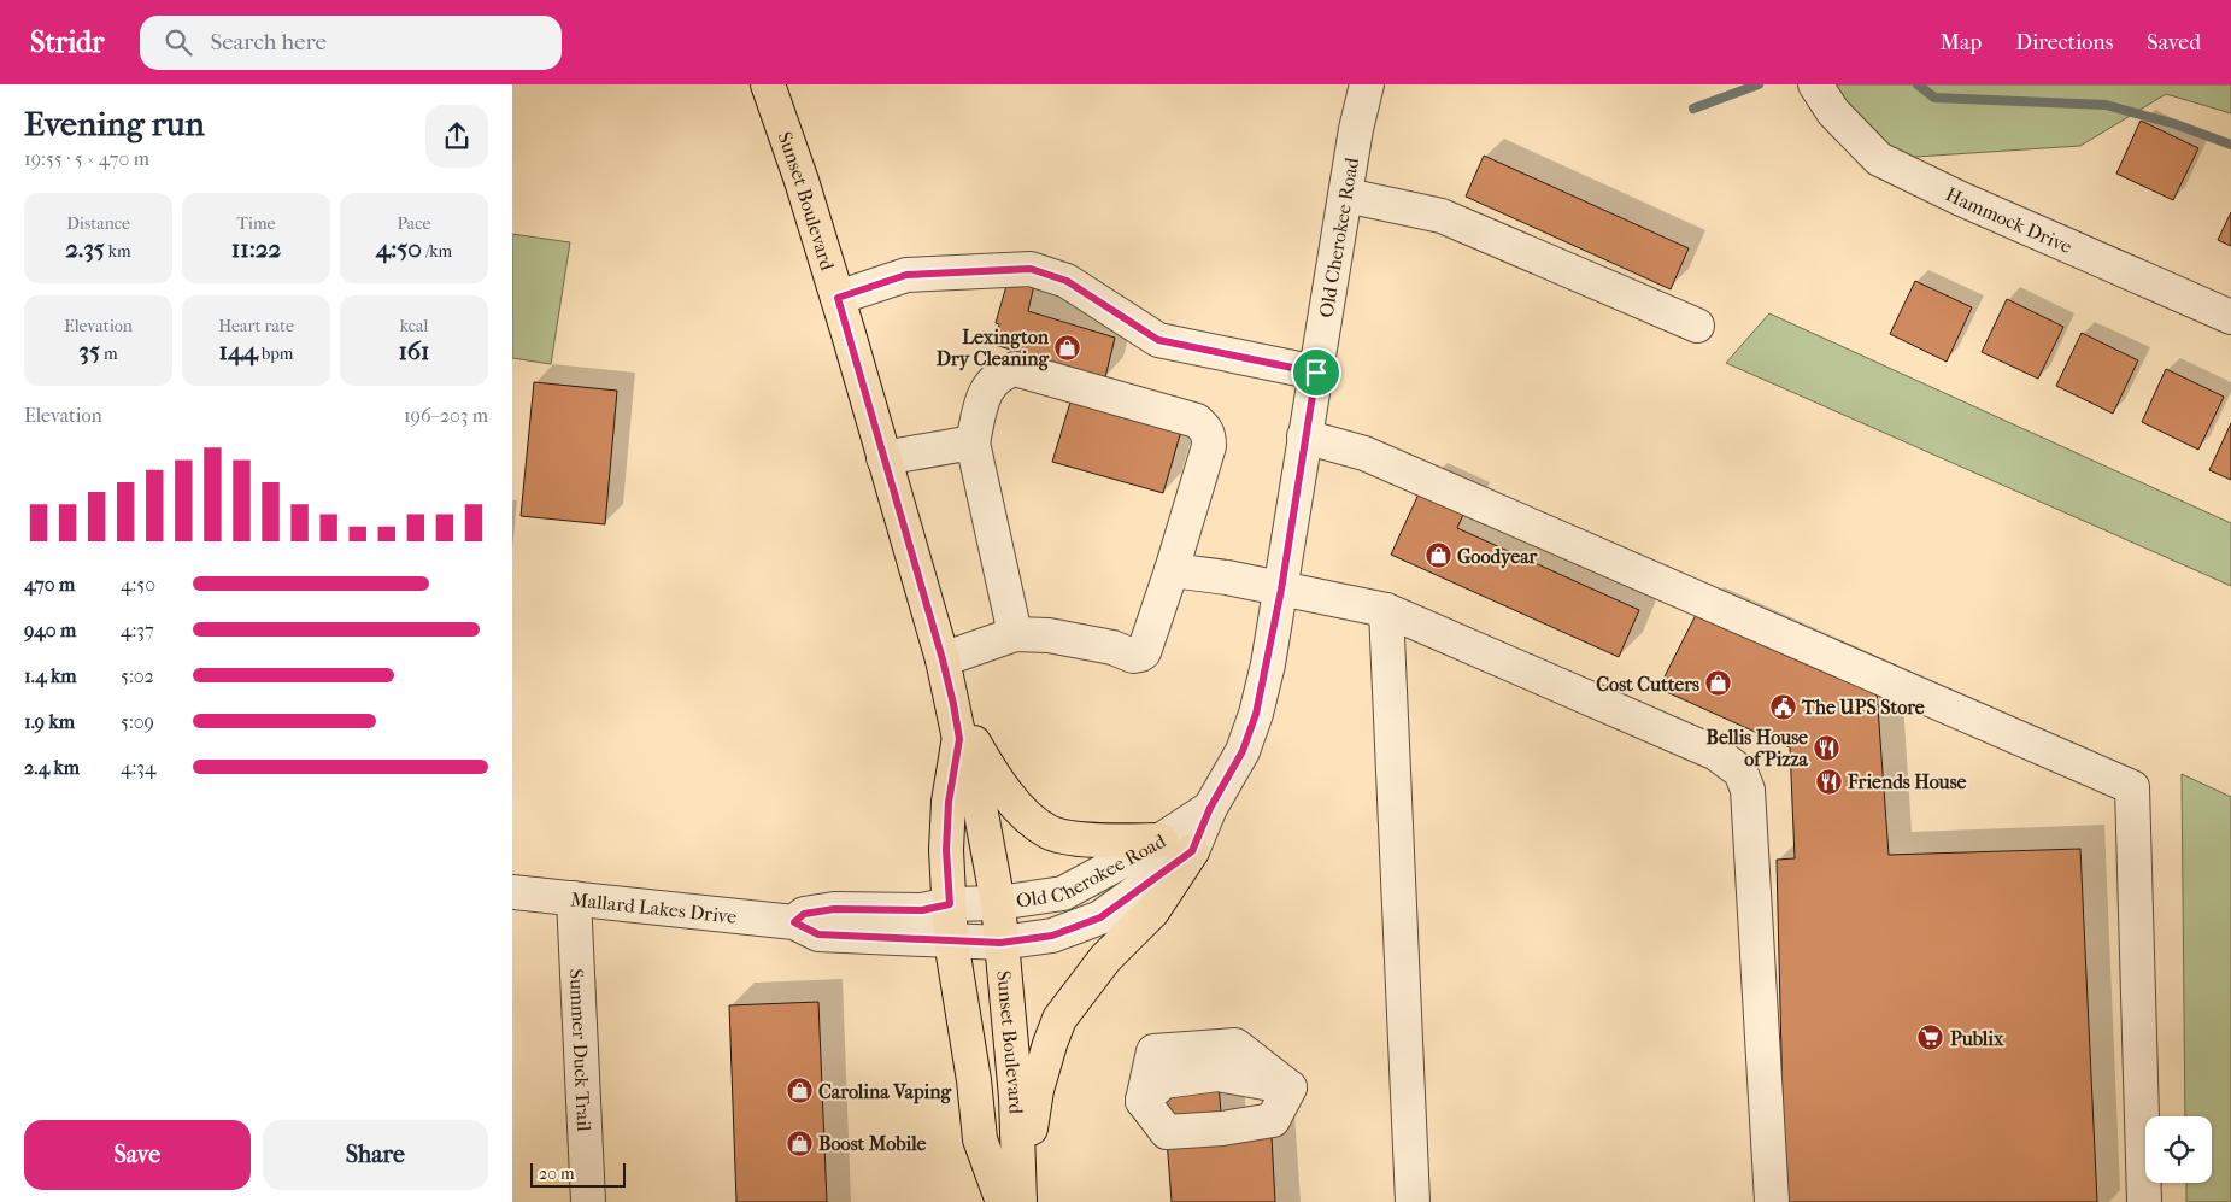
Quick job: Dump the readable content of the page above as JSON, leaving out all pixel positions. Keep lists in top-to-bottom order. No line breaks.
{"streets":{"main road":["Sunset Boulevard"],"street":["Hammock Drive","Old Cherokee Road","Mallard Lakes Drive","Summer Duck Trail"]},"crossings":[["Sunset Boulevard","Old Cherokee Road"],["Sunset Boulevard","Mallard Lakes Drive"],["Old Cherokee Road","Mallard Lakes Drive"],["Mallard Lakes Drive","Summer Duck Trail"]],"places":{"shop":["Lexington Dry Cleaning","Goodyear","Cost Cutters","Carolina Vaping","Boost Mobile"],"public building":["The UPS Store"],"restaurant":["Bellis House of Pizza","Friends House"],"supermarket":["Publix"]},"scale_bar":"20 m","page":{"header":"Stridr","search":"Search here","nav":["Map","Directions","Saved"],"heading":["Evening run","19:55 · 5 × 470 m"],"stats":[["Distance","2.35 km"],["Time","11:22"],["Pace","4:50 /km"],["Elevation","35 m"],["Heart rate","144 bpm"],["kcal","161"]],"chart":["Elevation","196–203 m"],"list":[{"name":"470 m","note":"4:50"},{"name":"940 m","note":"4:37"},{"name":"1.4 km","note":"5:02"},{"name":"1.9 km","note":"5:09"},{"name":"2.4 km","note":"4:34"}],"buttons":["Save","Share"],"scale":"20 m"}}
